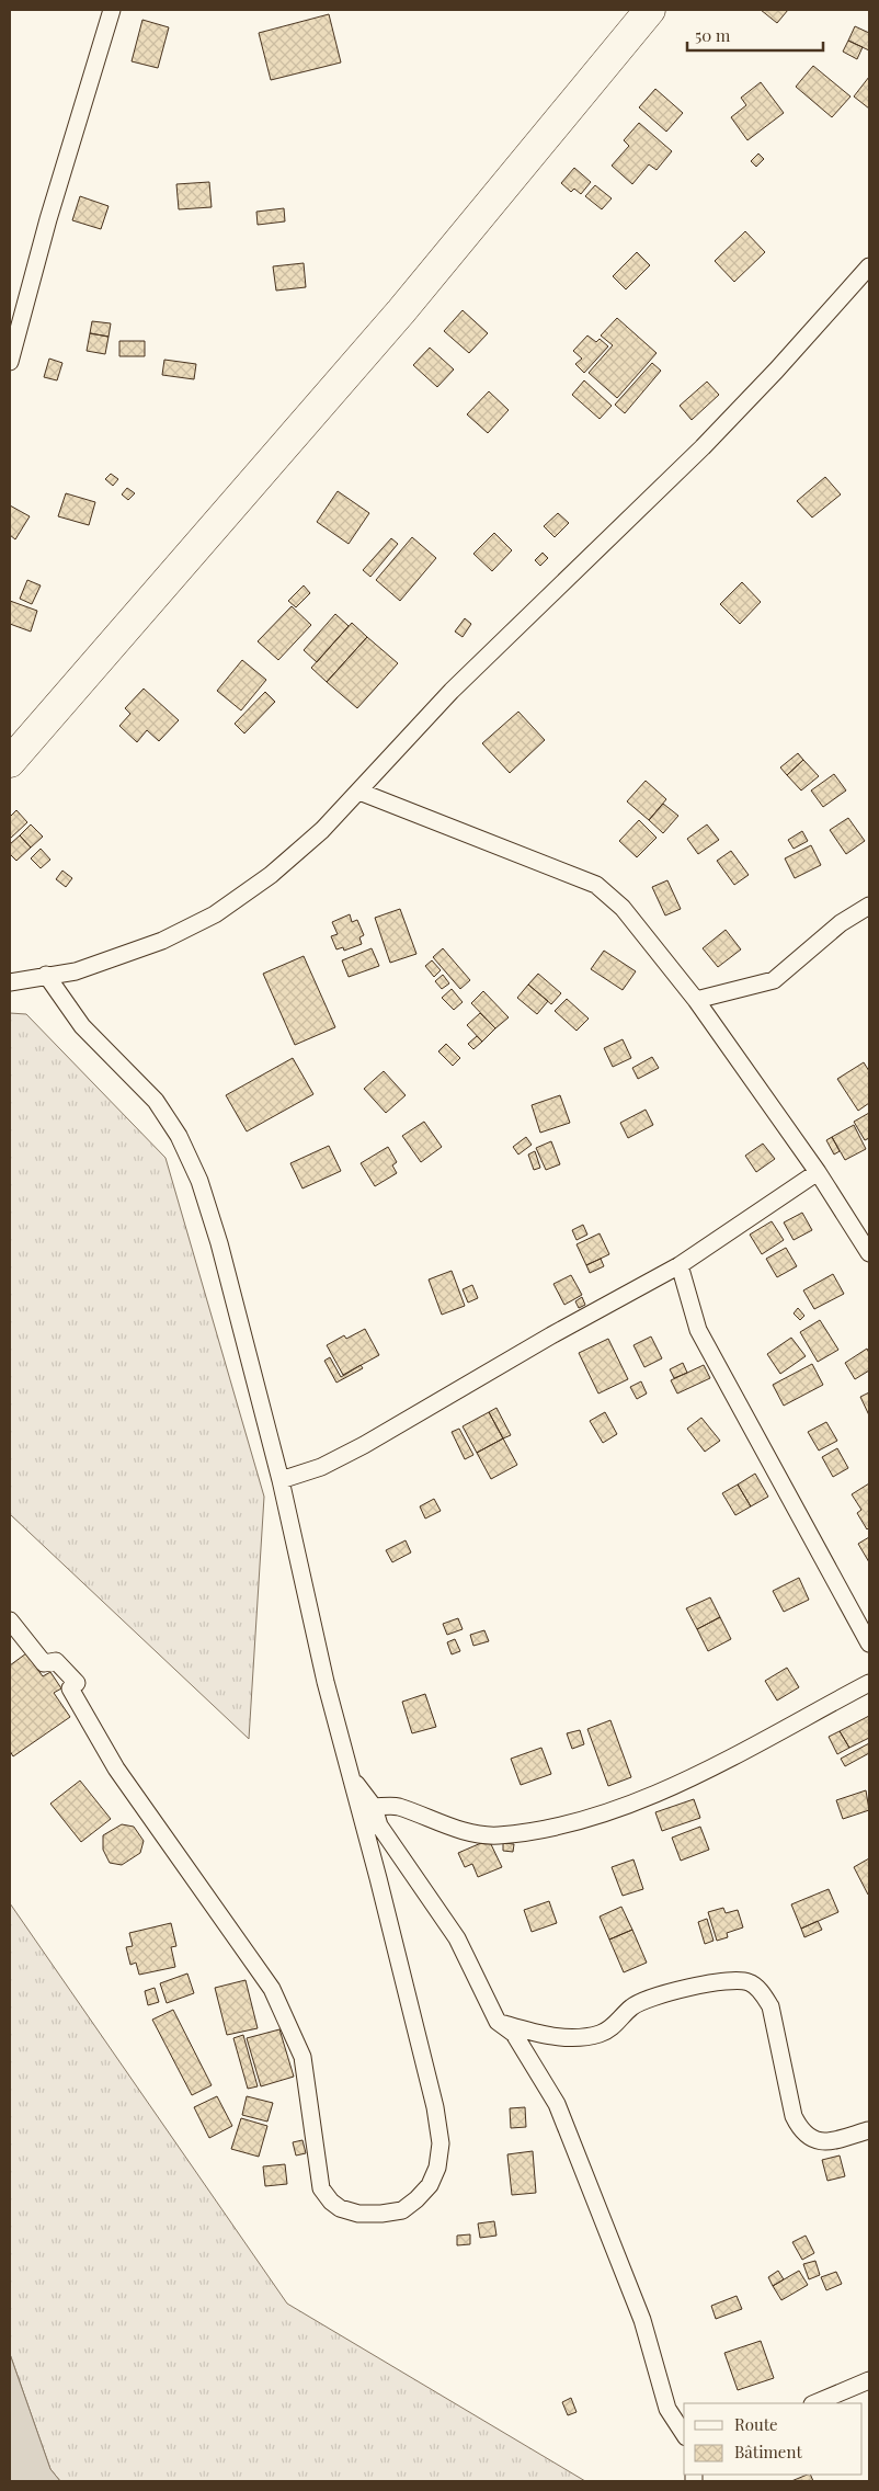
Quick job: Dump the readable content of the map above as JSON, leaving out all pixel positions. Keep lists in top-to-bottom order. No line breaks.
{"legend":["Route","Bâtiment"],"scale_bar":"50 m"}
